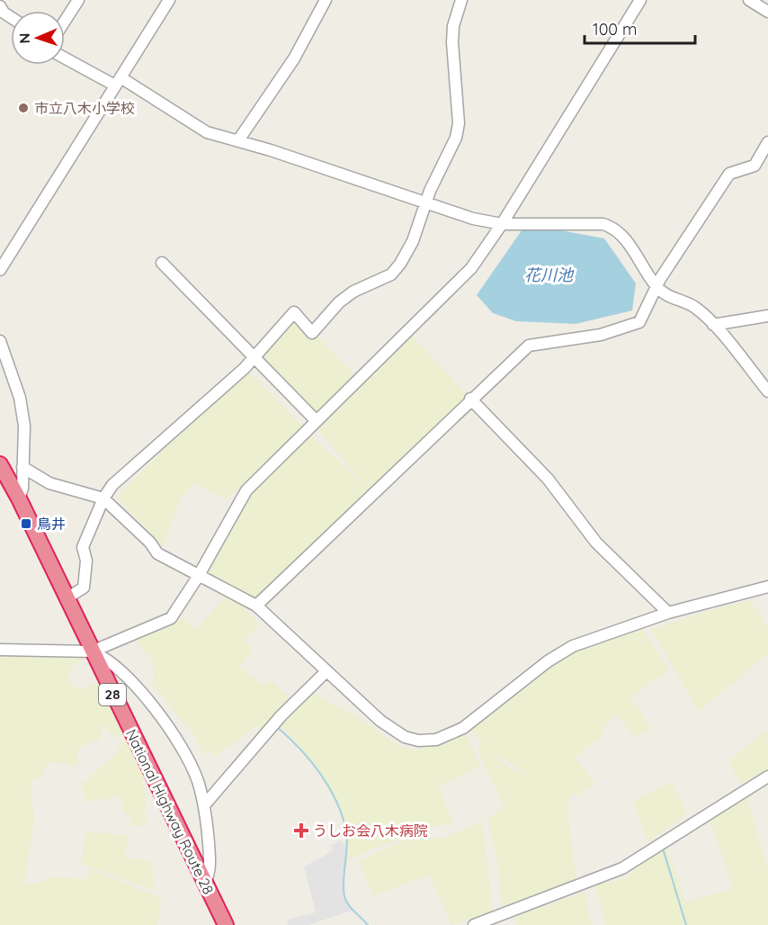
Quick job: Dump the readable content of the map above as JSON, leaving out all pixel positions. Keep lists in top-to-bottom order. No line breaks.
{"streets":{"highway":["28","National Highway Route 28"]},"water":["花川池"],"places":{"other":["市立八木小学校"],"transit":["鳥井"],"health":["うしお会八木病院"]},"scale_bar":"100 m","north":"left"}
